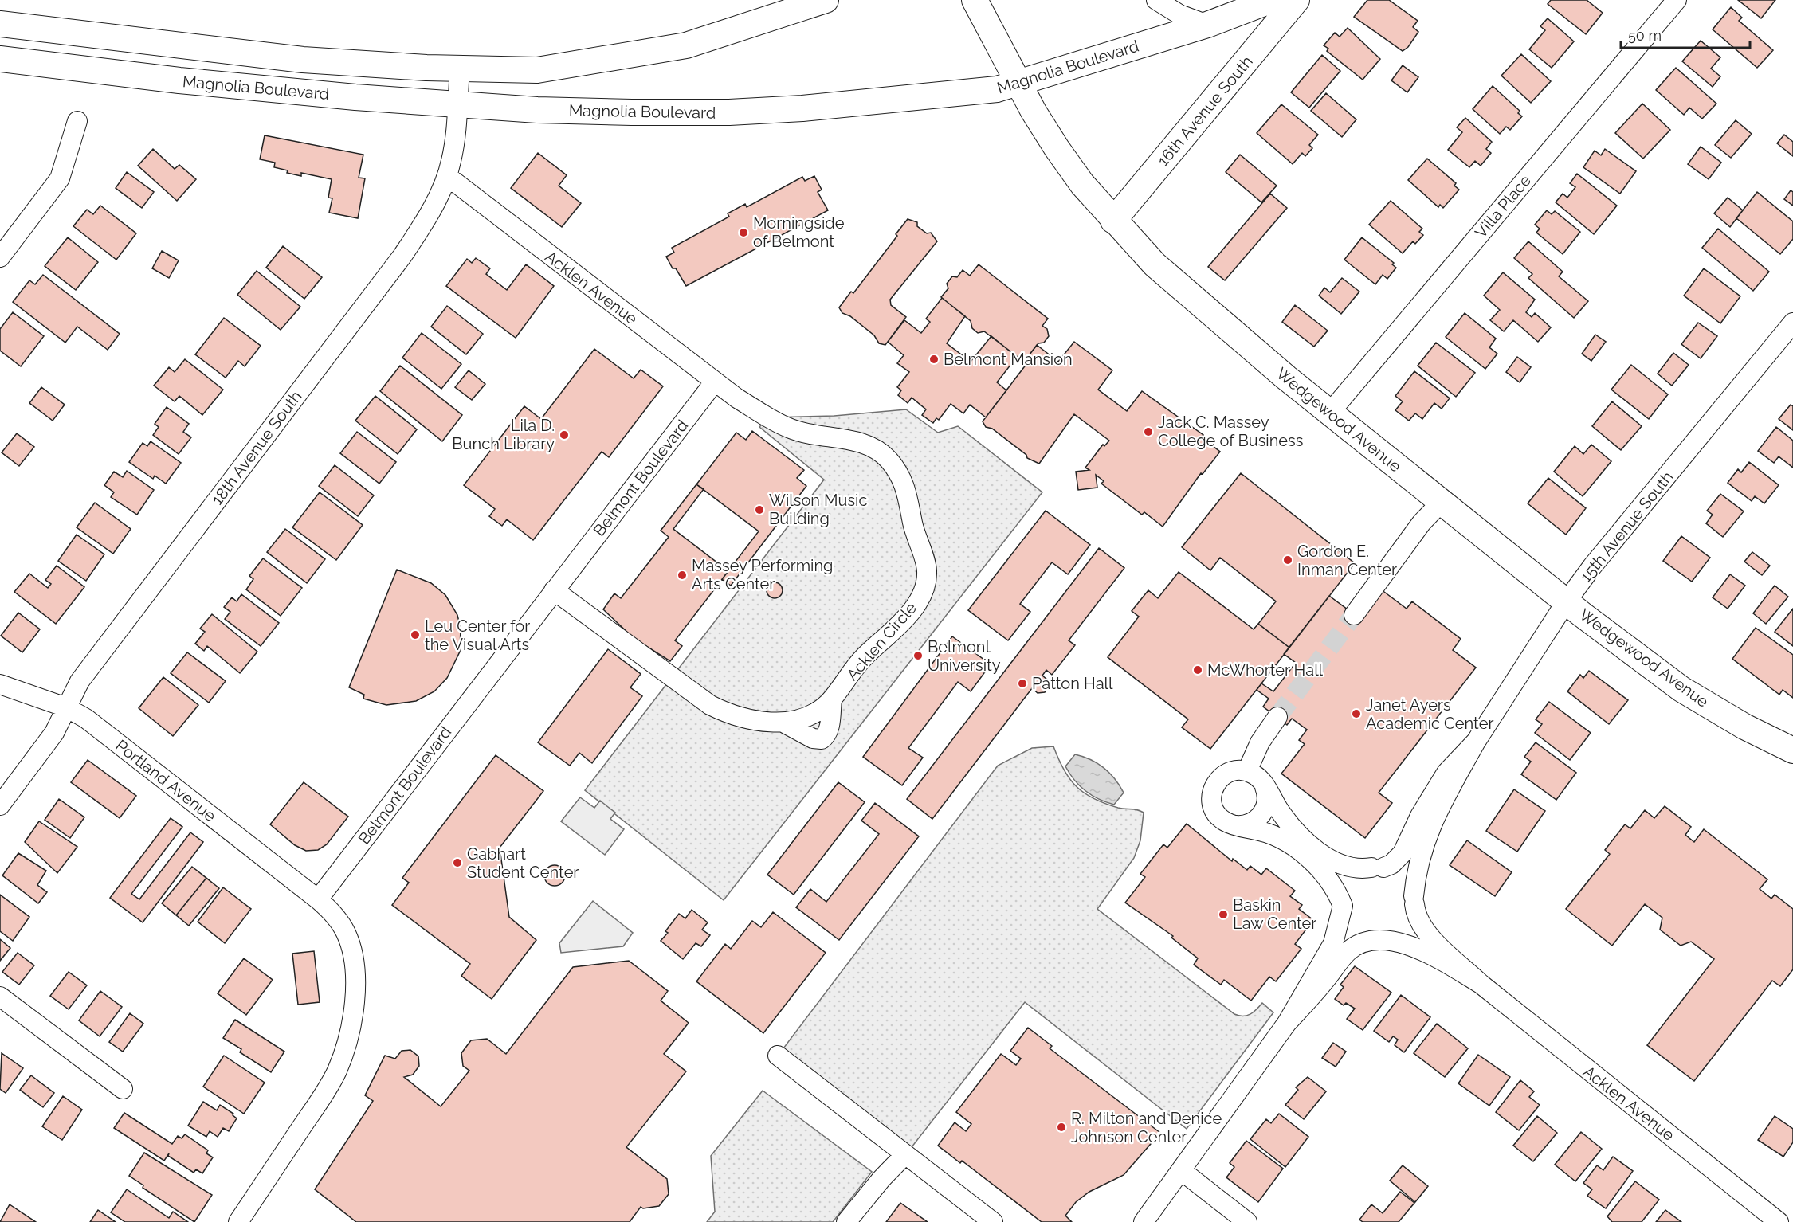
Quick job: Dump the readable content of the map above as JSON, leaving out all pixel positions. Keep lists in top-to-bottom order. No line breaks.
{"streets":{"main road":["Magnolia Boulevard","16th Avenue South","Wedgewood Avenue"],"street":["Villa Place","Acklen Avenue","18th Avenue South","Belmont Boulevard","15th Avenue South","Acklen Circle","Portland Avenue"]},"crossings":[["Magnolia Boulevard","Wedgewood Avenue"],["Magnolia Boulevard","18th Avenue South"],["16th Avenue South","Wedgewood Avenue"],["Villa Place","Wedgewood Avenue"],["Acklen Avenue","18th Avenue South"],["Acklen Avenue","Belmont Boulevard"],["Acklen Avenue","15th Avenue South"],["Acklen Avenue","Acklen Circle"],["Wedgewood Avenue","15th Avenue South"],["18th Avenue South","Portland Avenue"],["Belmont Boulevard","Acklen Circle"],["Belmont Boulevard","Portland Avenue"]],"places":["Morningside of Belmont","Belmont Mansion","Jack C. Massey College of Business","Lila D. Bunch Library","Wilson Music Building","Gordon E. Inman Center","Massey Performing Arts Center","Leu Center for the Visual Arts","Belmont University","McWhorter Hall","Patton Hall","Janet Ayers Academic Center","Gabhart Student Center","Baskin Law Center","R. Milton and Denice Johnson Center"],"scale_bar":"50 m"}
